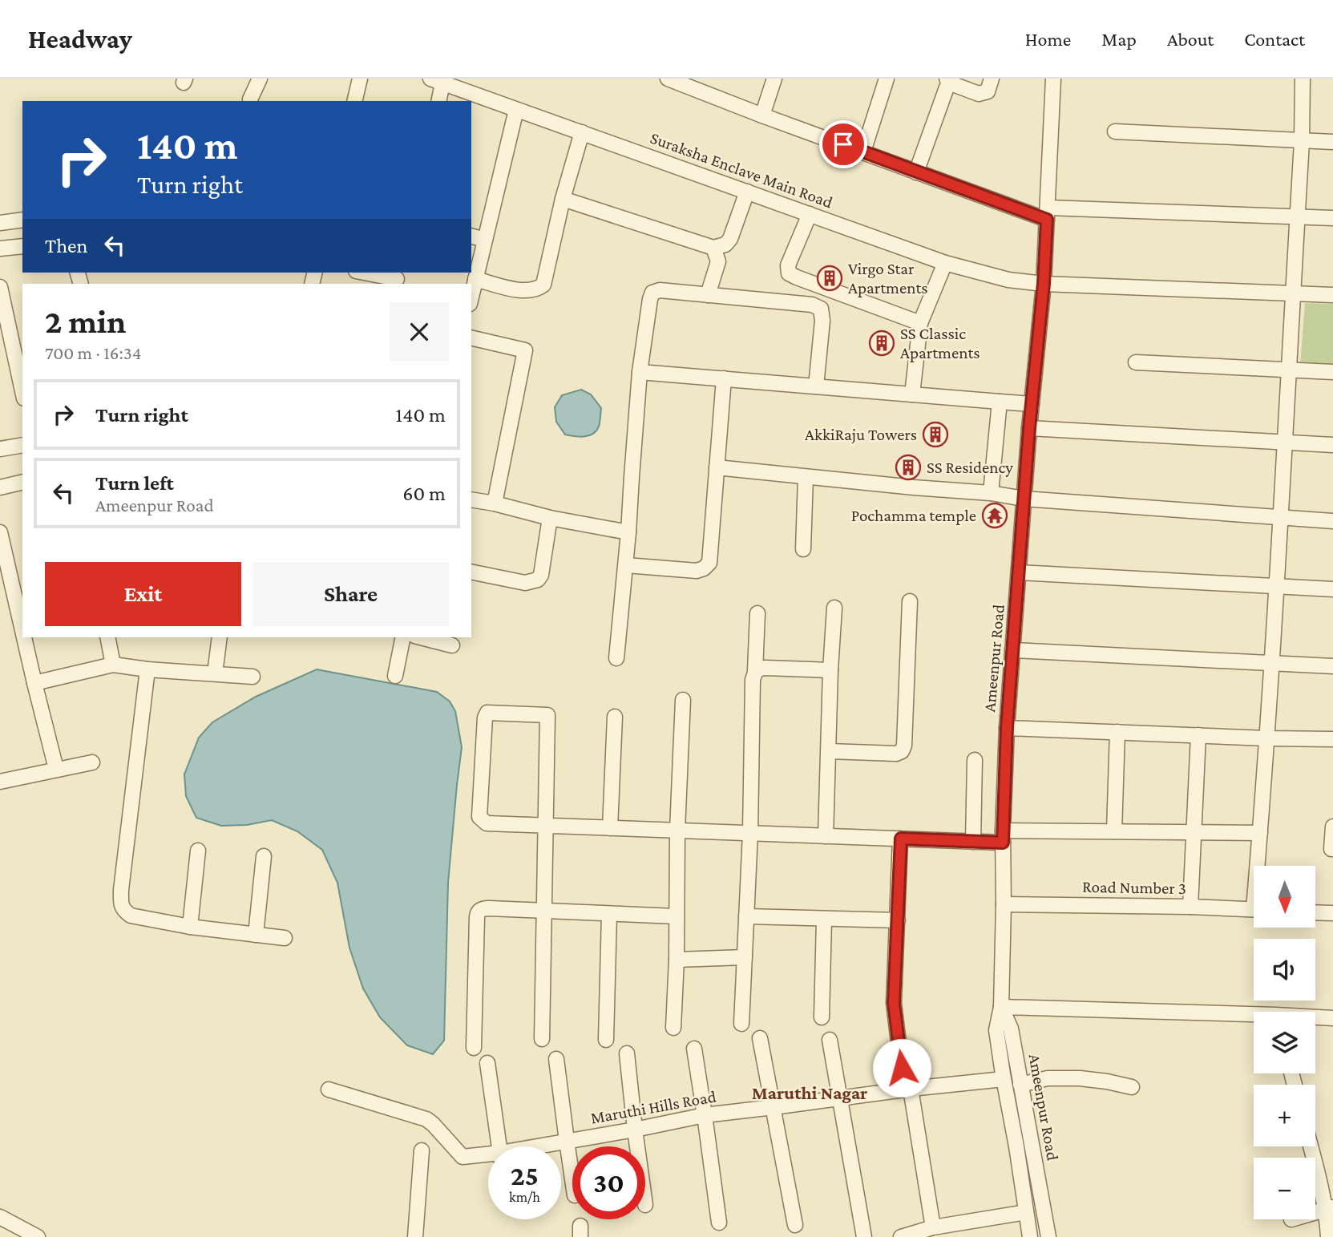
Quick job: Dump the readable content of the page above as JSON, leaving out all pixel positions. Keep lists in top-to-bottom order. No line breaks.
{"streets":{"street":["Suraksha Enclave Main Road","Ameenpur Road","Road Number 3","Maruthi Hills Road"]},"crossings":[["Suraksha Enclave Main Road","Ameenpur Road"],["Ameenpur Road","Road Number 3"]],"districts":["Maruthi Nagar"],"places":{"building":["Virgo Star Apartments","SS Classic Apartments","AkkiRaju Towers","SS Residency"],"temple":["Pochamma temple"]},"north":"bottom","page":{"header":"Headway","nav":["Home","Map","About","Contact"],"turn":["140 m","Turn right"],"then":"Then","heading":["2 min","700 m · 16:34"],"list":[{"name":"Turn right","value":"140 m"},{"name":"Turn left","note":"Ameenpur Road","value":"60 m"}],"buttons":["Exit","Share"],"map_buttons":["+","−"],"speed":"25 km/h","limit":"30"}}
